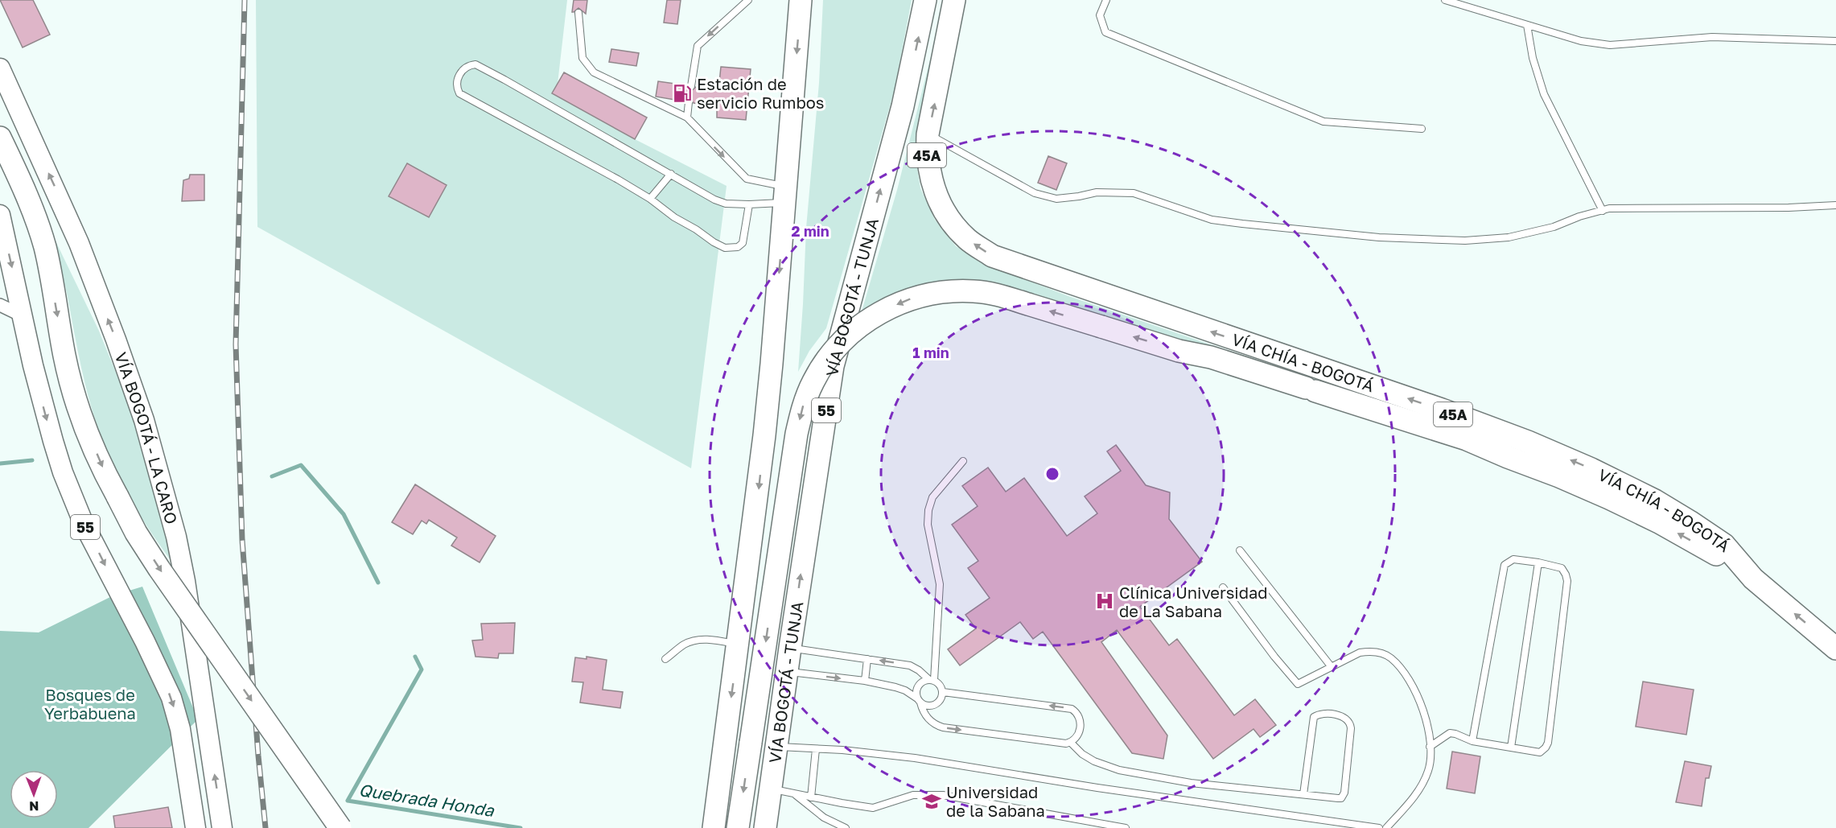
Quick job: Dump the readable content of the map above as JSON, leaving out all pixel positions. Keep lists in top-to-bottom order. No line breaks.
{"streets":{"highway":["45A","VÍA BOGOTÁ - TUNJA","VÍA CHÍA - BOGOTÁ","55"],"main road":["VÍA BOGOTÁ - LA CARO"]},"water":["Quebrada Honda"],"parks":["Bosques de Yerbabuena"],"places":{"fuel station":["Estación de servicio Rumbos"],"hospital":["Clínica Universidad de La Sabana"],"school or university":["Universidad de la Sabana"]},"north":"bottom","rings":["2 min","1 min"]}
